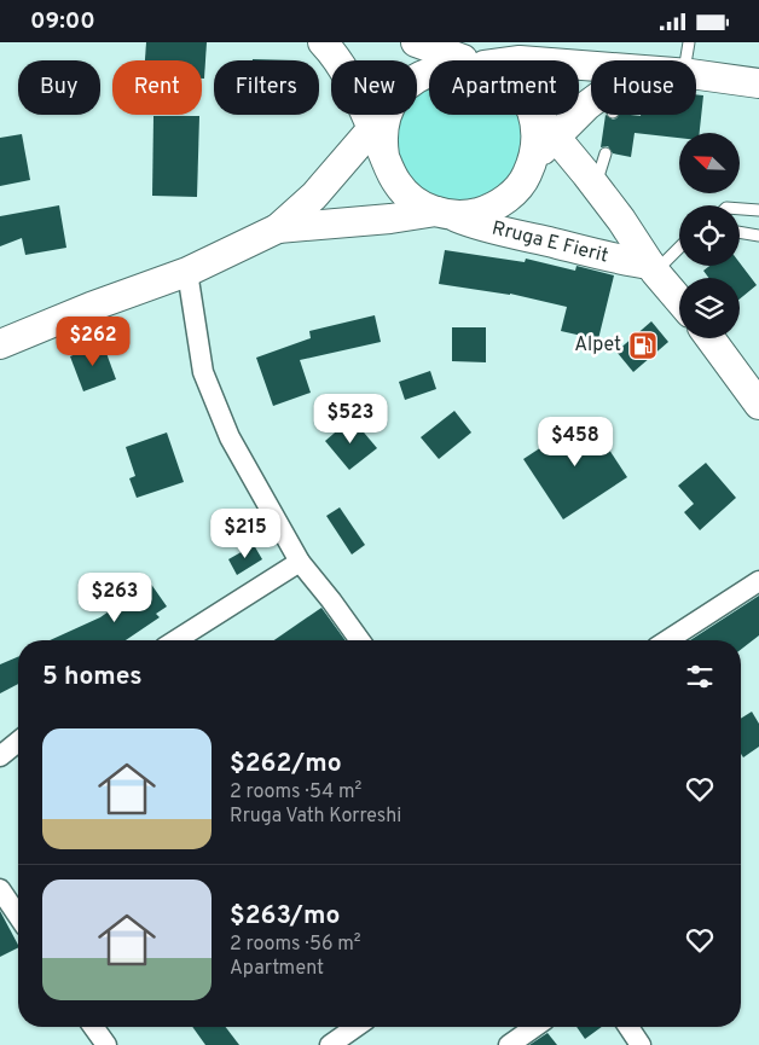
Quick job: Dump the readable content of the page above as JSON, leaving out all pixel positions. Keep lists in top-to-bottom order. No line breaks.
{"streets":{"main road":["Rruga E Fierit"]},"places":{"fuel station":["Alpet"]},"north":"top left","page":{"status":"09:00","chip":["Buy","Rent","Filters","New","Apartment","House"],"price":["$262","$523","$458","$215","$263"],"heading":"5 homes","list":[{"name":"$262/mo","note":"2 rooms · 54 m² · Rruga Vath Korreshi"},{"name":"$263/mo","note":"2 rooms · 56 m² · Apartment"}]}}
